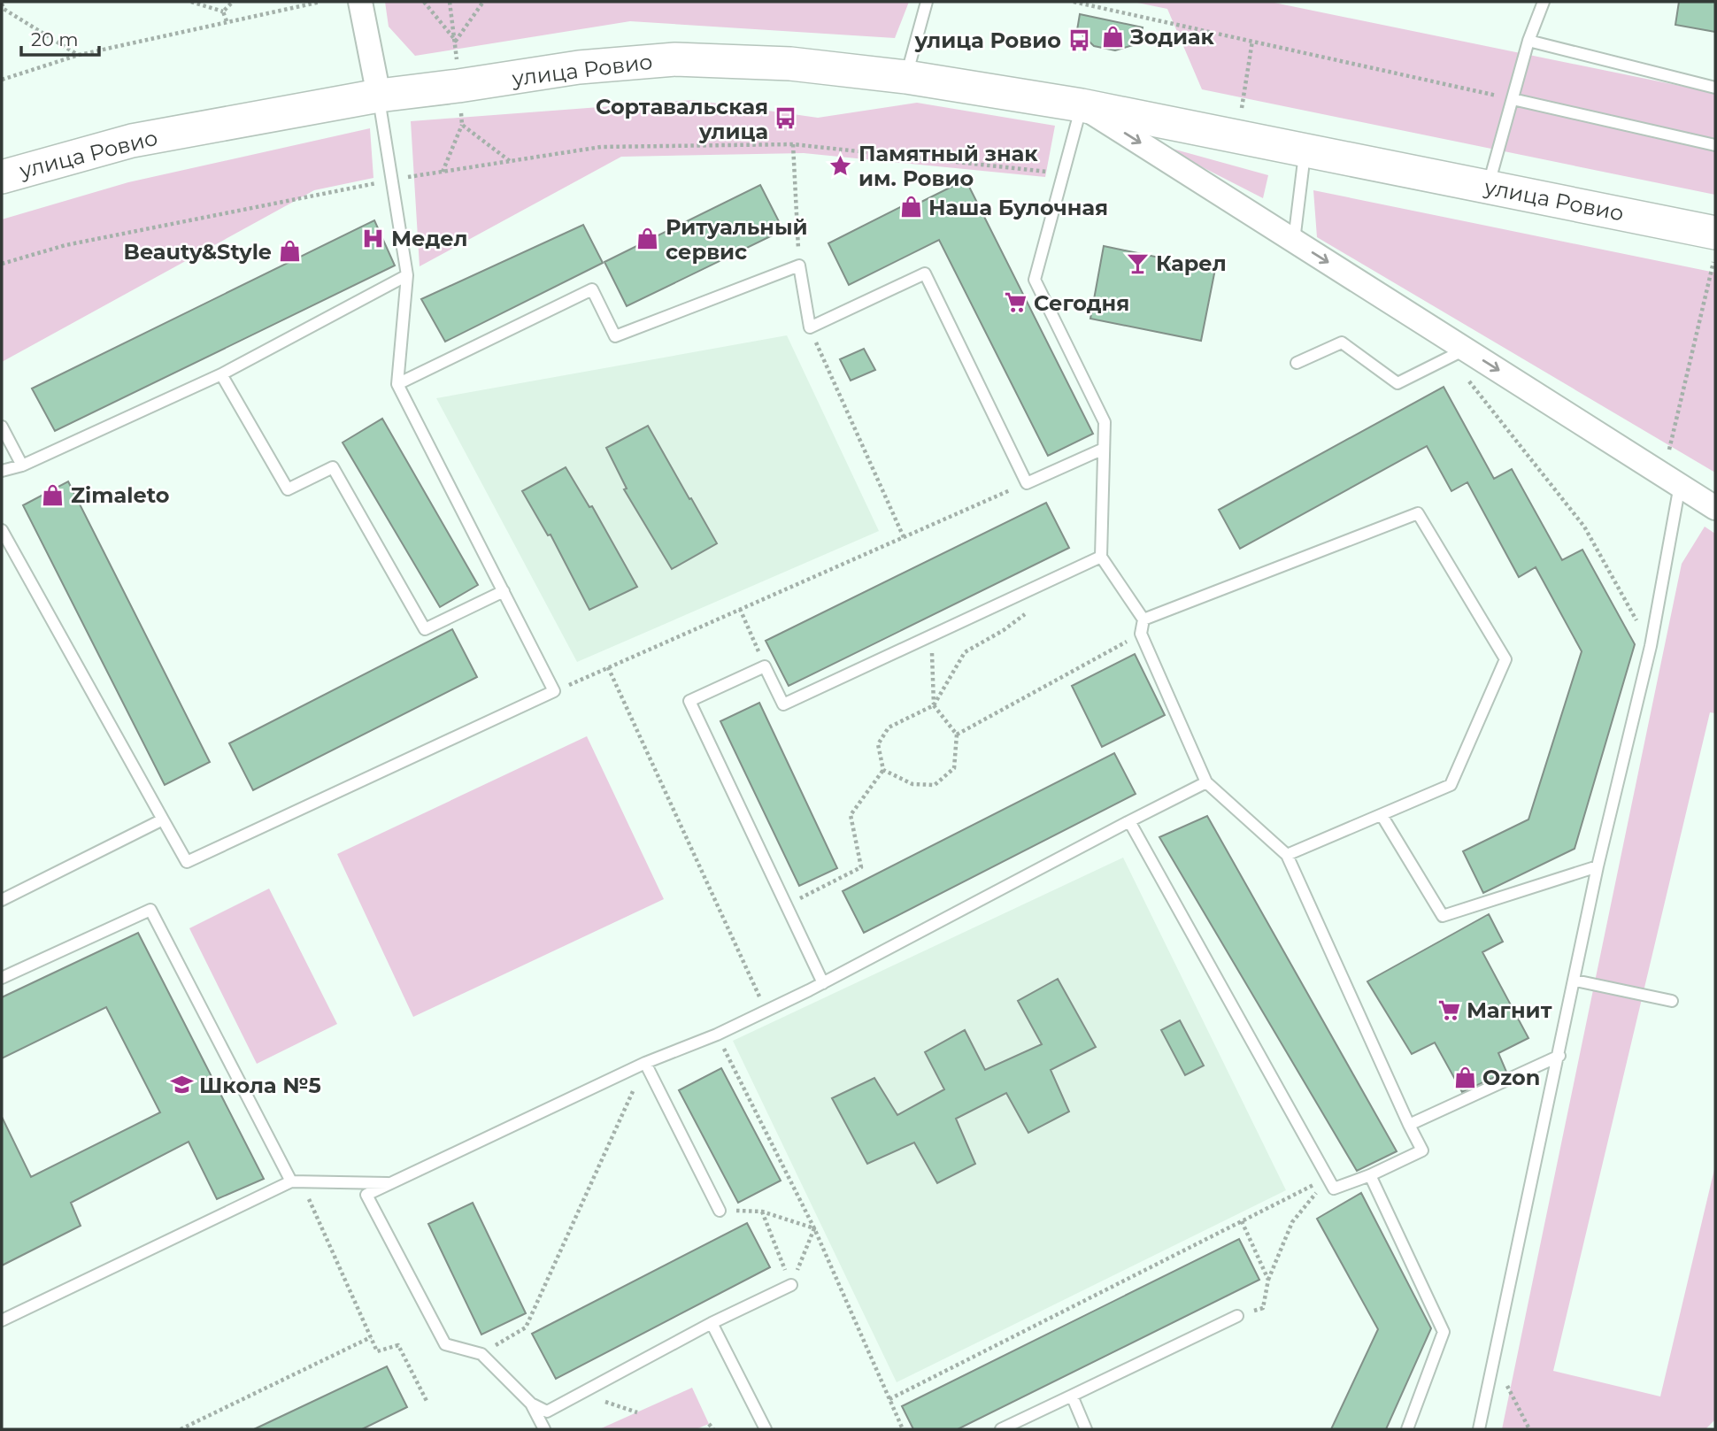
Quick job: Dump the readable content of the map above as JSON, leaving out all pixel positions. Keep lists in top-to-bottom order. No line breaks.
{"streets":{"main road":["улица Ровио"]},"places":{"shop":["Зодиак","Наша Булочная","Ритуальный сервис","Beauty&Style","Zimaleto","Ozon"],"bus stop":["улица Ровио","Сортавальская улица"],"place":["Памятный знак им. Ровио"],"hospital":["Медел"],"bar":["Карел"],"supermarket":["Сегодня","Магнит"],"school or university":["Школа №5"]},"scale_bar":"20 m"}
